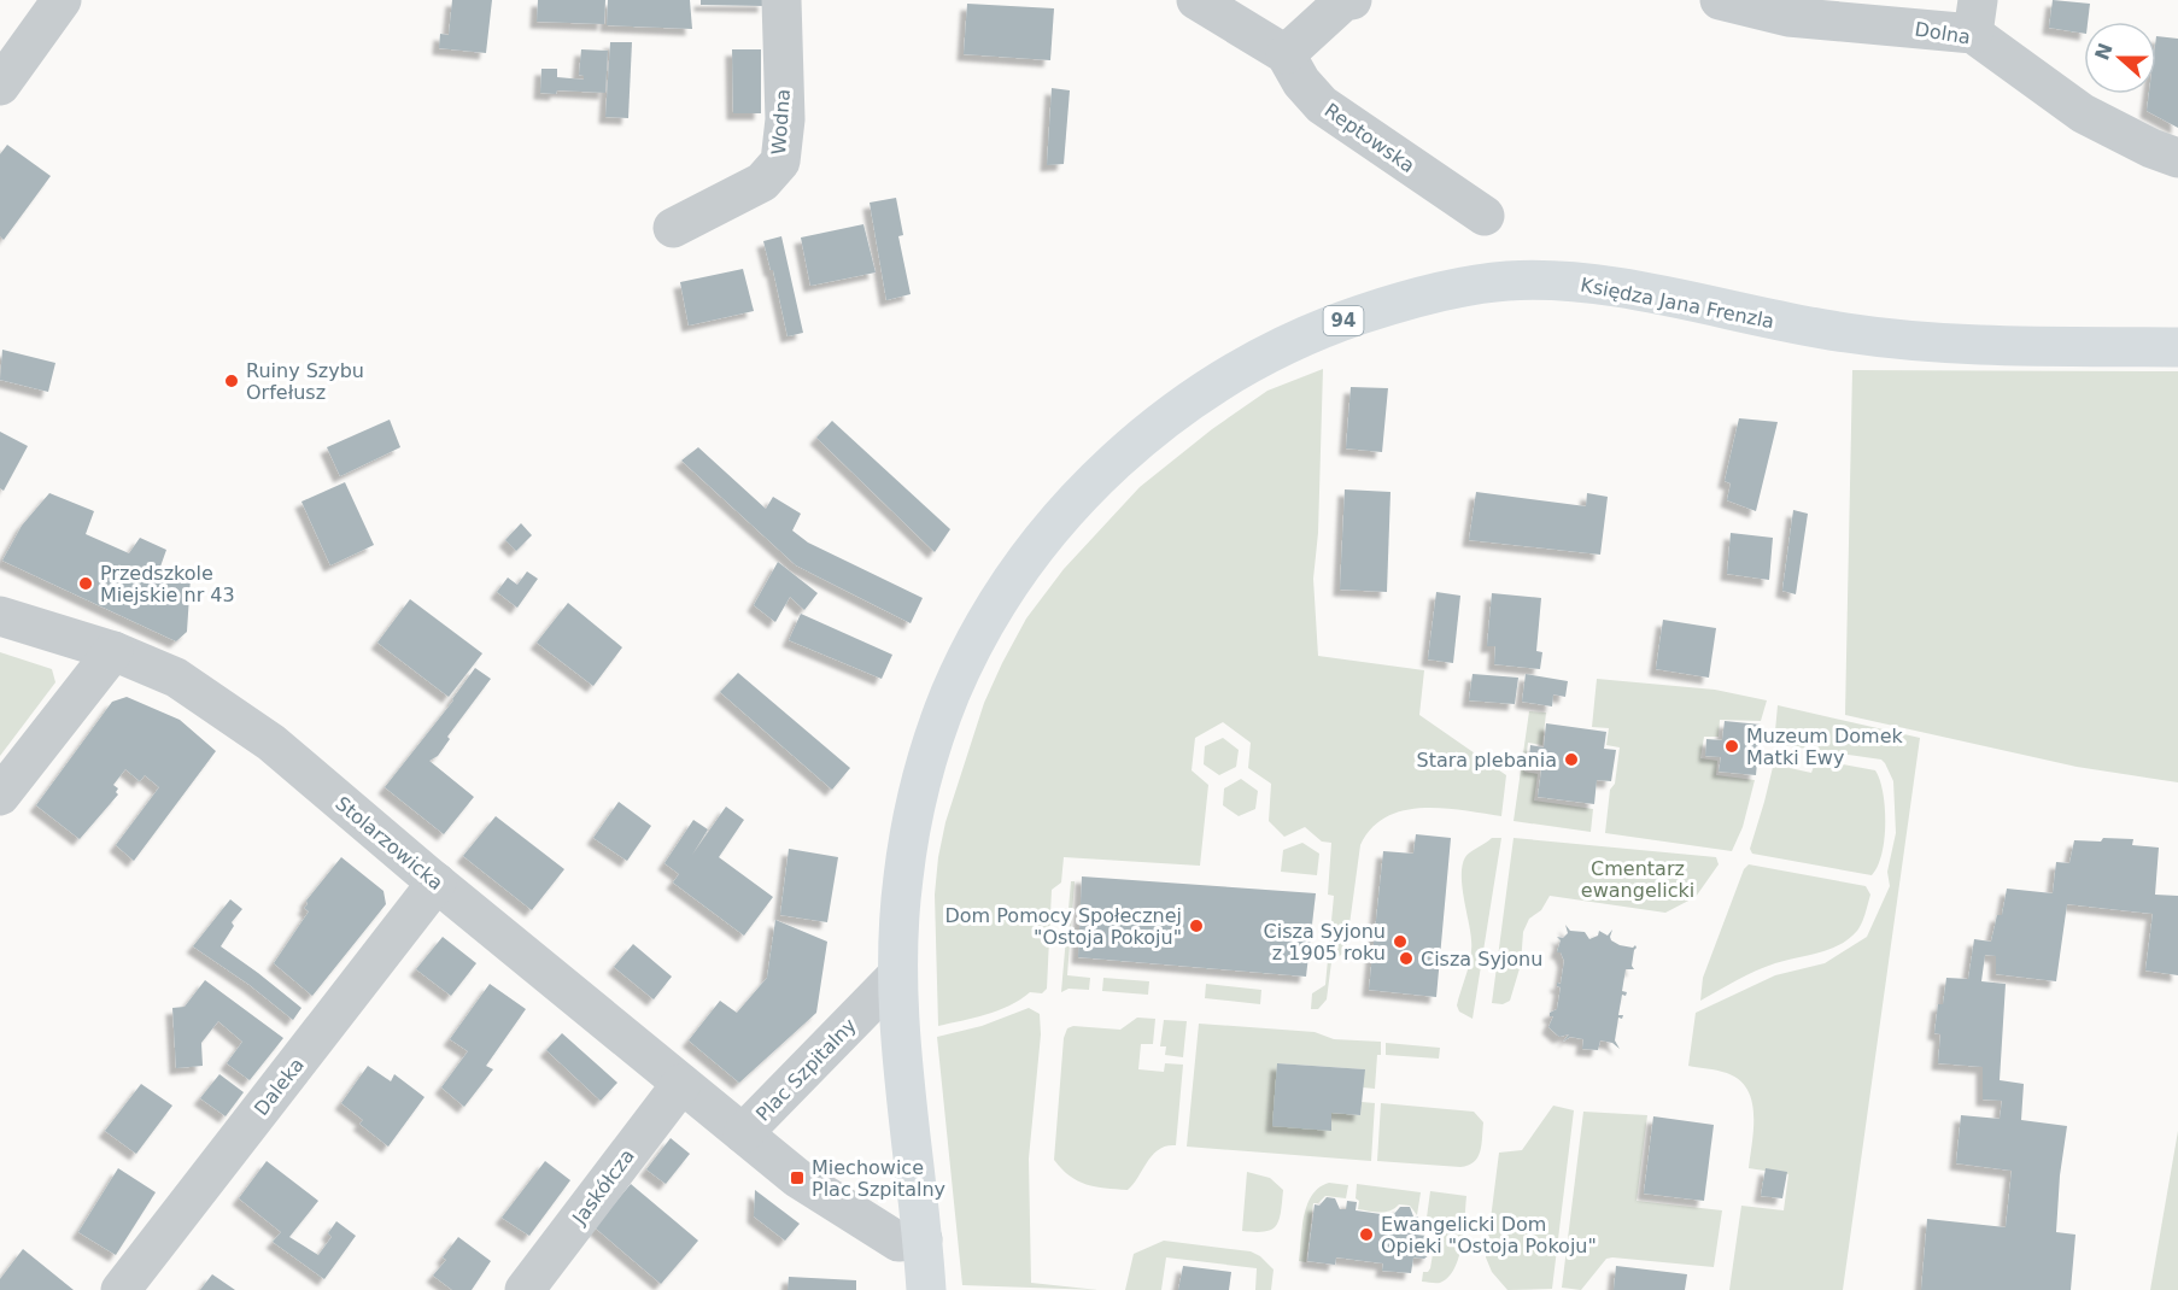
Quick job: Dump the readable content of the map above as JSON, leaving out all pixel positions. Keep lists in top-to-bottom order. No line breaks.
{"streets":{"main road":["Księdza Jana Frenzla","94"],"street":["Dolna","Wodna","Reptowska","Stolarzowicka","Plac Szpitalny","Daleka","Jaskółcza"]},"crossings":[["Księdza Jana Frenzla","Plac Szpitalny"],["Stolarzowicka","Plac Szpitalny"],["Stolarzowicka","Daleka"],["Stolarzowicka","Jaskółcza"]],"parks":["Cmentarz ewangelicki"],"places":{"other":["Ruiny Szybu Orfełusz","Przedszkole Miejskie nr 43","Muzeum Domek Matki Ewy","Stara plebania","Dom Pomocy Społecznej \"Ostoja Pokoju\"","Cisza Syjonu z 1905 roku","Cisza Syjonu","Ewangelicki Dom Opieki \"Ostoja Pokoju\""],"transit":["Miechowice Plac Szpitalny"]},"north":"left"}
